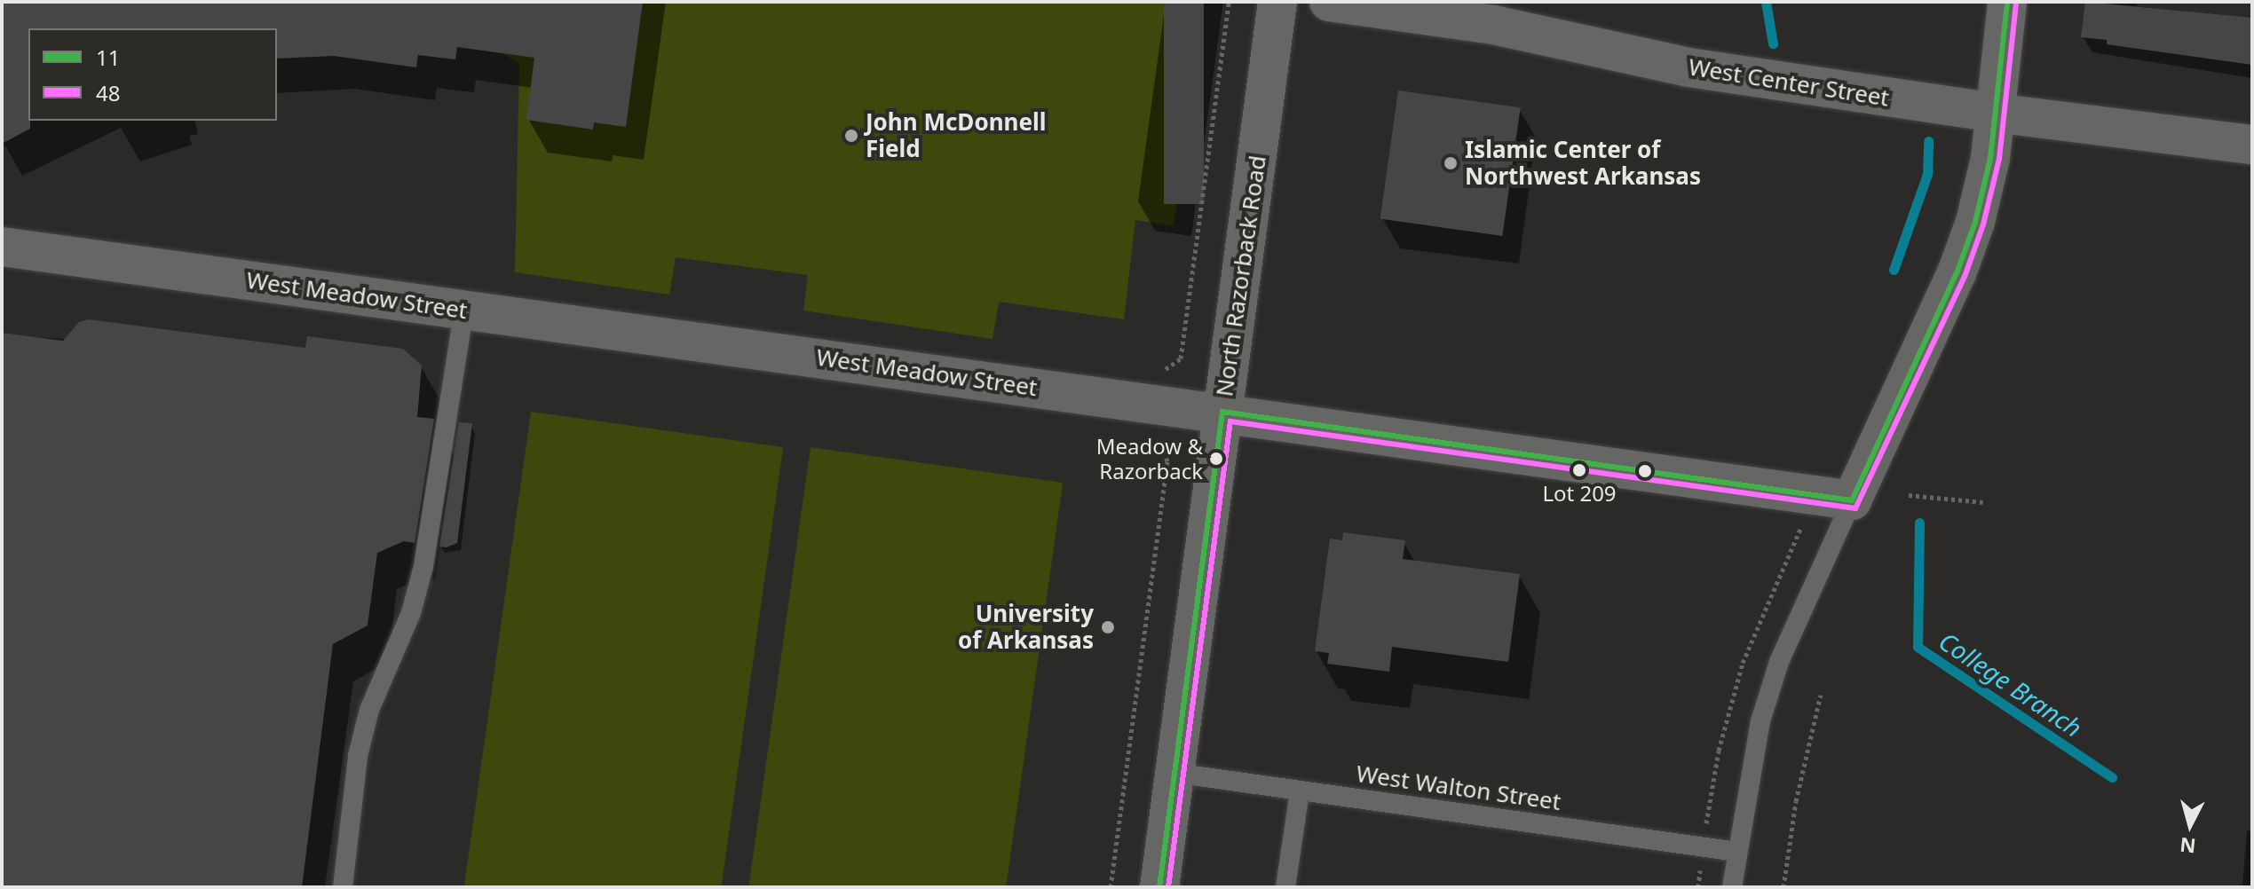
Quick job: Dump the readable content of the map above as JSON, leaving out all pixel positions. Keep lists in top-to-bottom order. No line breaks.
{"streets":{"street":["West Center Street","North Razorback Road","West Meadow Street"],"lane":["West Walton Street"]},"crossings":[["North Razorback Road","West Meadow Street"],["North Razorback Road","West Walton Street"]],"water":["College Branch"],"places":["John McDonnell Field","Islamic Center of Northwest Arkansas","Meadow & Razorback","Lot 209","University of Arkansas"],"lines":["transit line 11","transit line 48"],"legend":["11","48"],"north":"bottom"}
